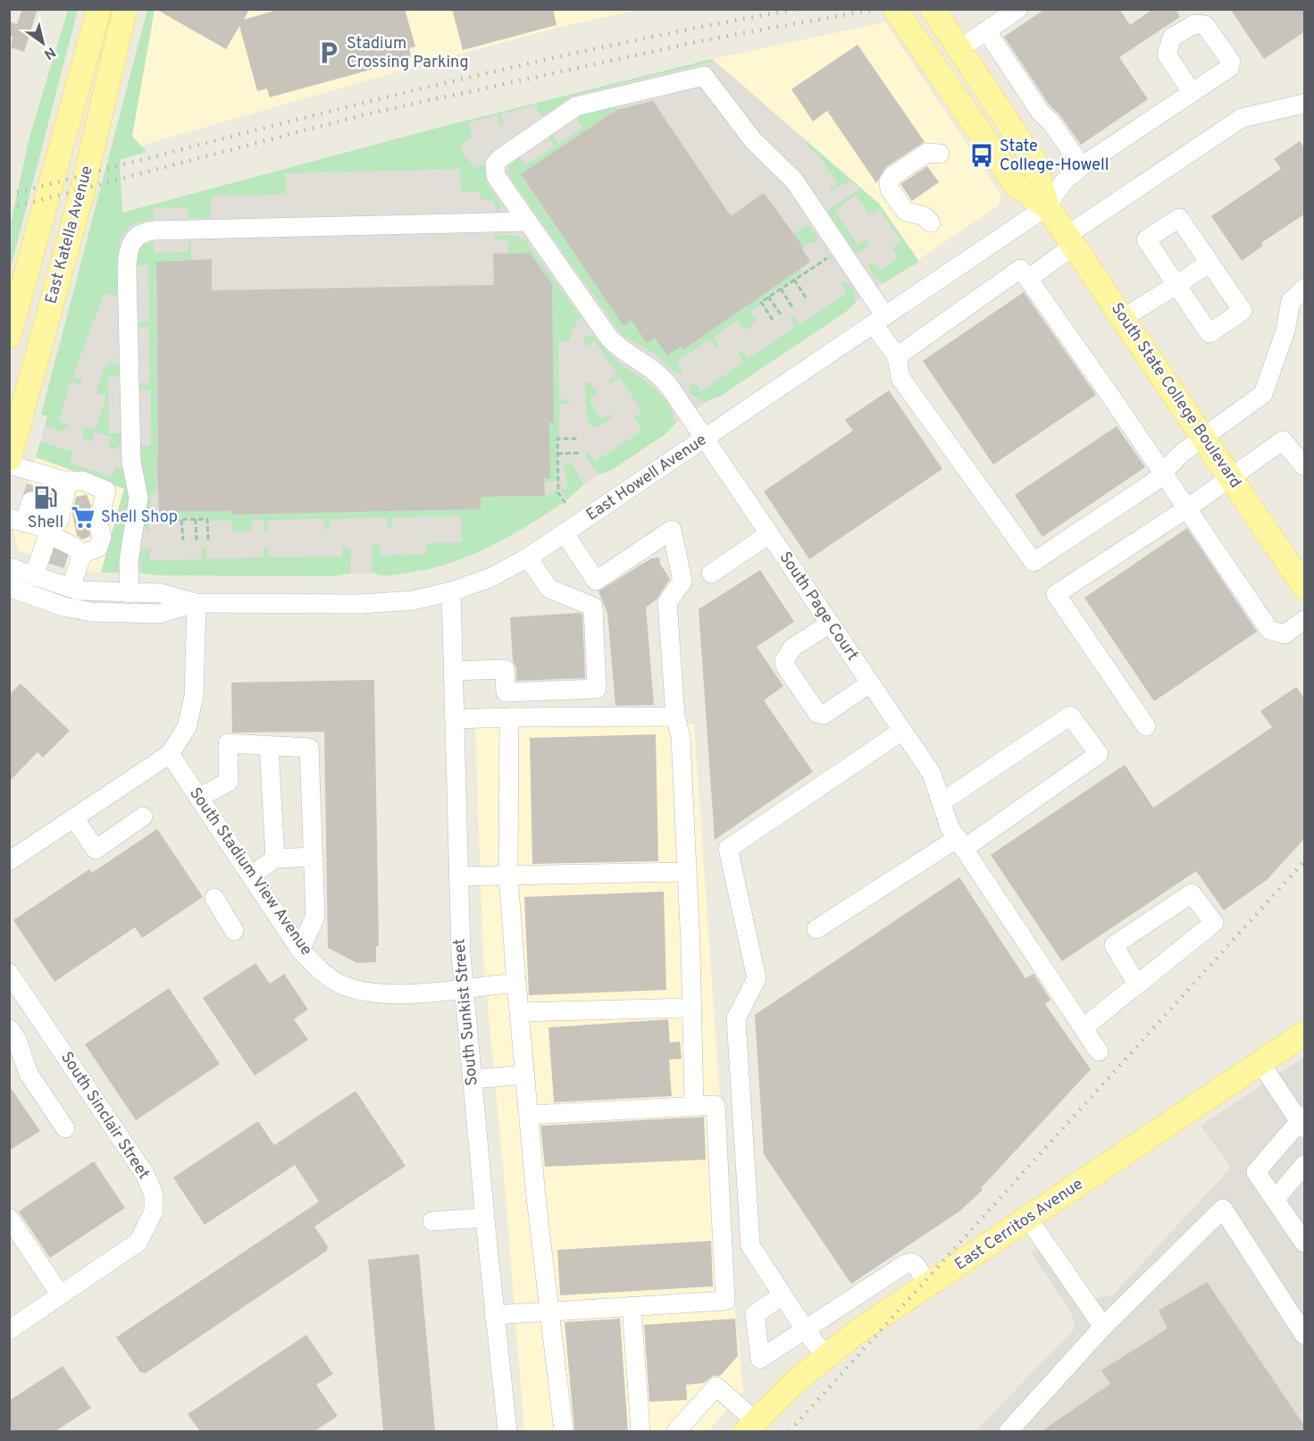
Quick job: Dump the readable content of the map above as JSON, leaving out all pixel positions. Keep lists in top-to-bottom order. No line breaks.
{"streets":{"main road":["East Katella Avenue","South State College Boulevard","East Cerritos Avenue"],"street":["East Howell Avenue","South Page Court","South Stadium View Avenue","South Sunkist Street","South Sinclair Street"]},"crossings":[["South State College Boulevard","East Howell Avenue"],["East Howell Avenue","South Page Court"],["East Howell Avenue","South Sunkist Street"],["South Stadium View Avenue","South Sunkist Street"]],"places":{"parking":["Stadium Crossing Parking"],"bus stop":["State College-Howell"],"fuel station":["Shell"],"supermarket":["Shell Shop"]},"north":"bottom right"}
